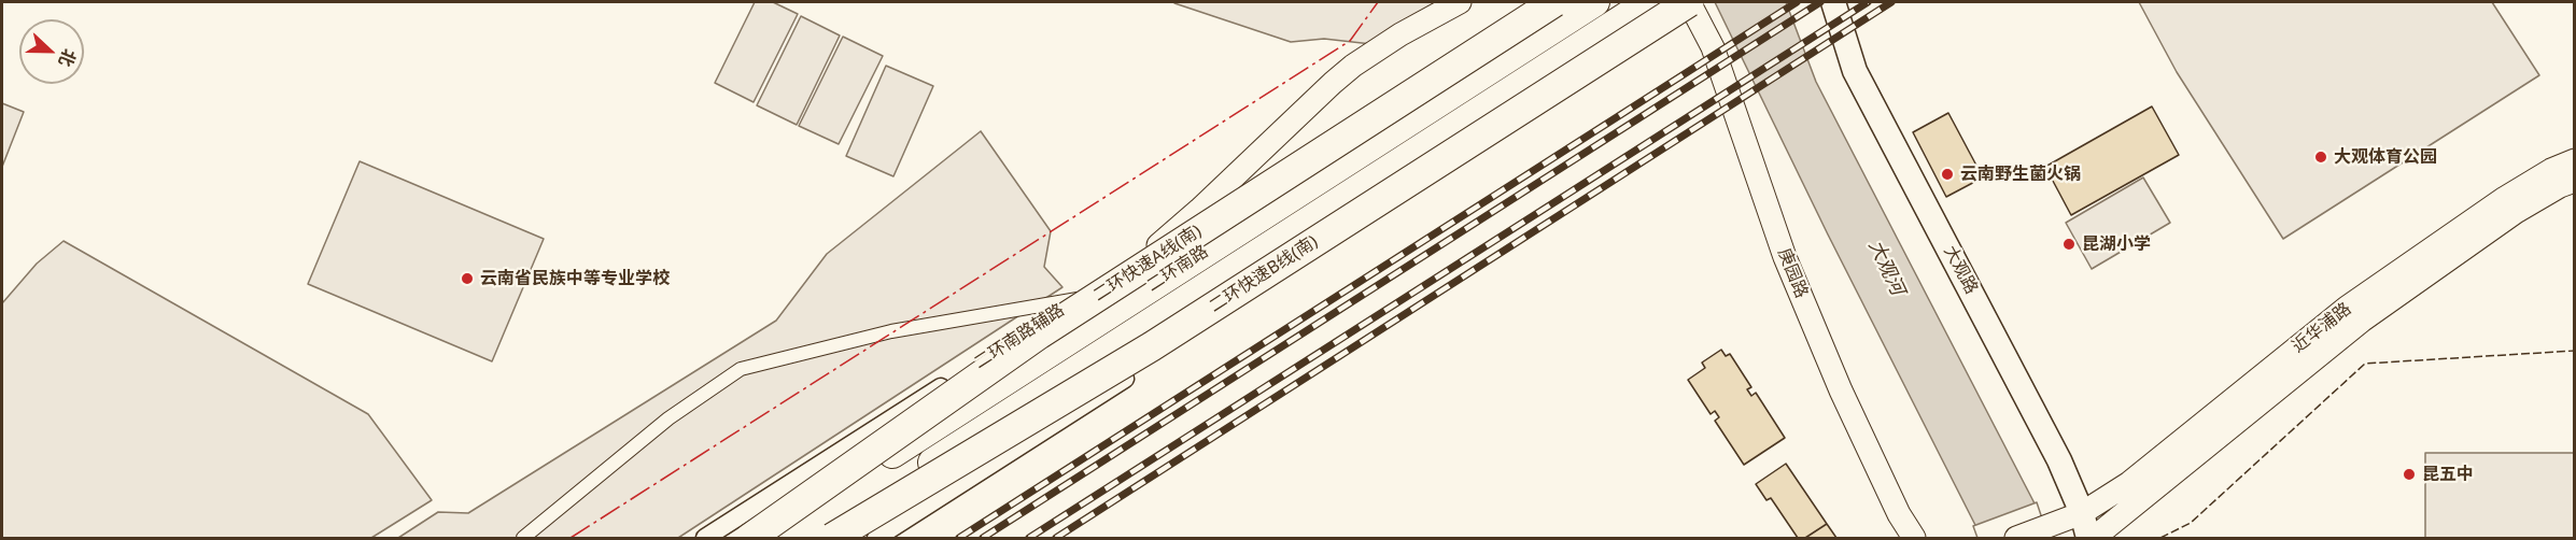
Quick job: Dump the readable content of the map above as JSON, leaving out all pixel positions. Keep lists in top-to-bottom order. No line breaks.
{"streets":{"highway":["二环快速A线(南)","二环快速B线(南)"],"main road":["二环南路","大观路"],"street":["庚园路","近华浦路","二环南路辅路"]},"crossings":[["二环南路","二环南路辅路"],["大观路","近华浦路"],["庚园路","二环快速B线(南)"]],"water":["大观河"],"places":["大观体育公园","云南野生菌火锅","昆湖小学","云南省民族中等专业学校","昆五中"],"north":"right"}
